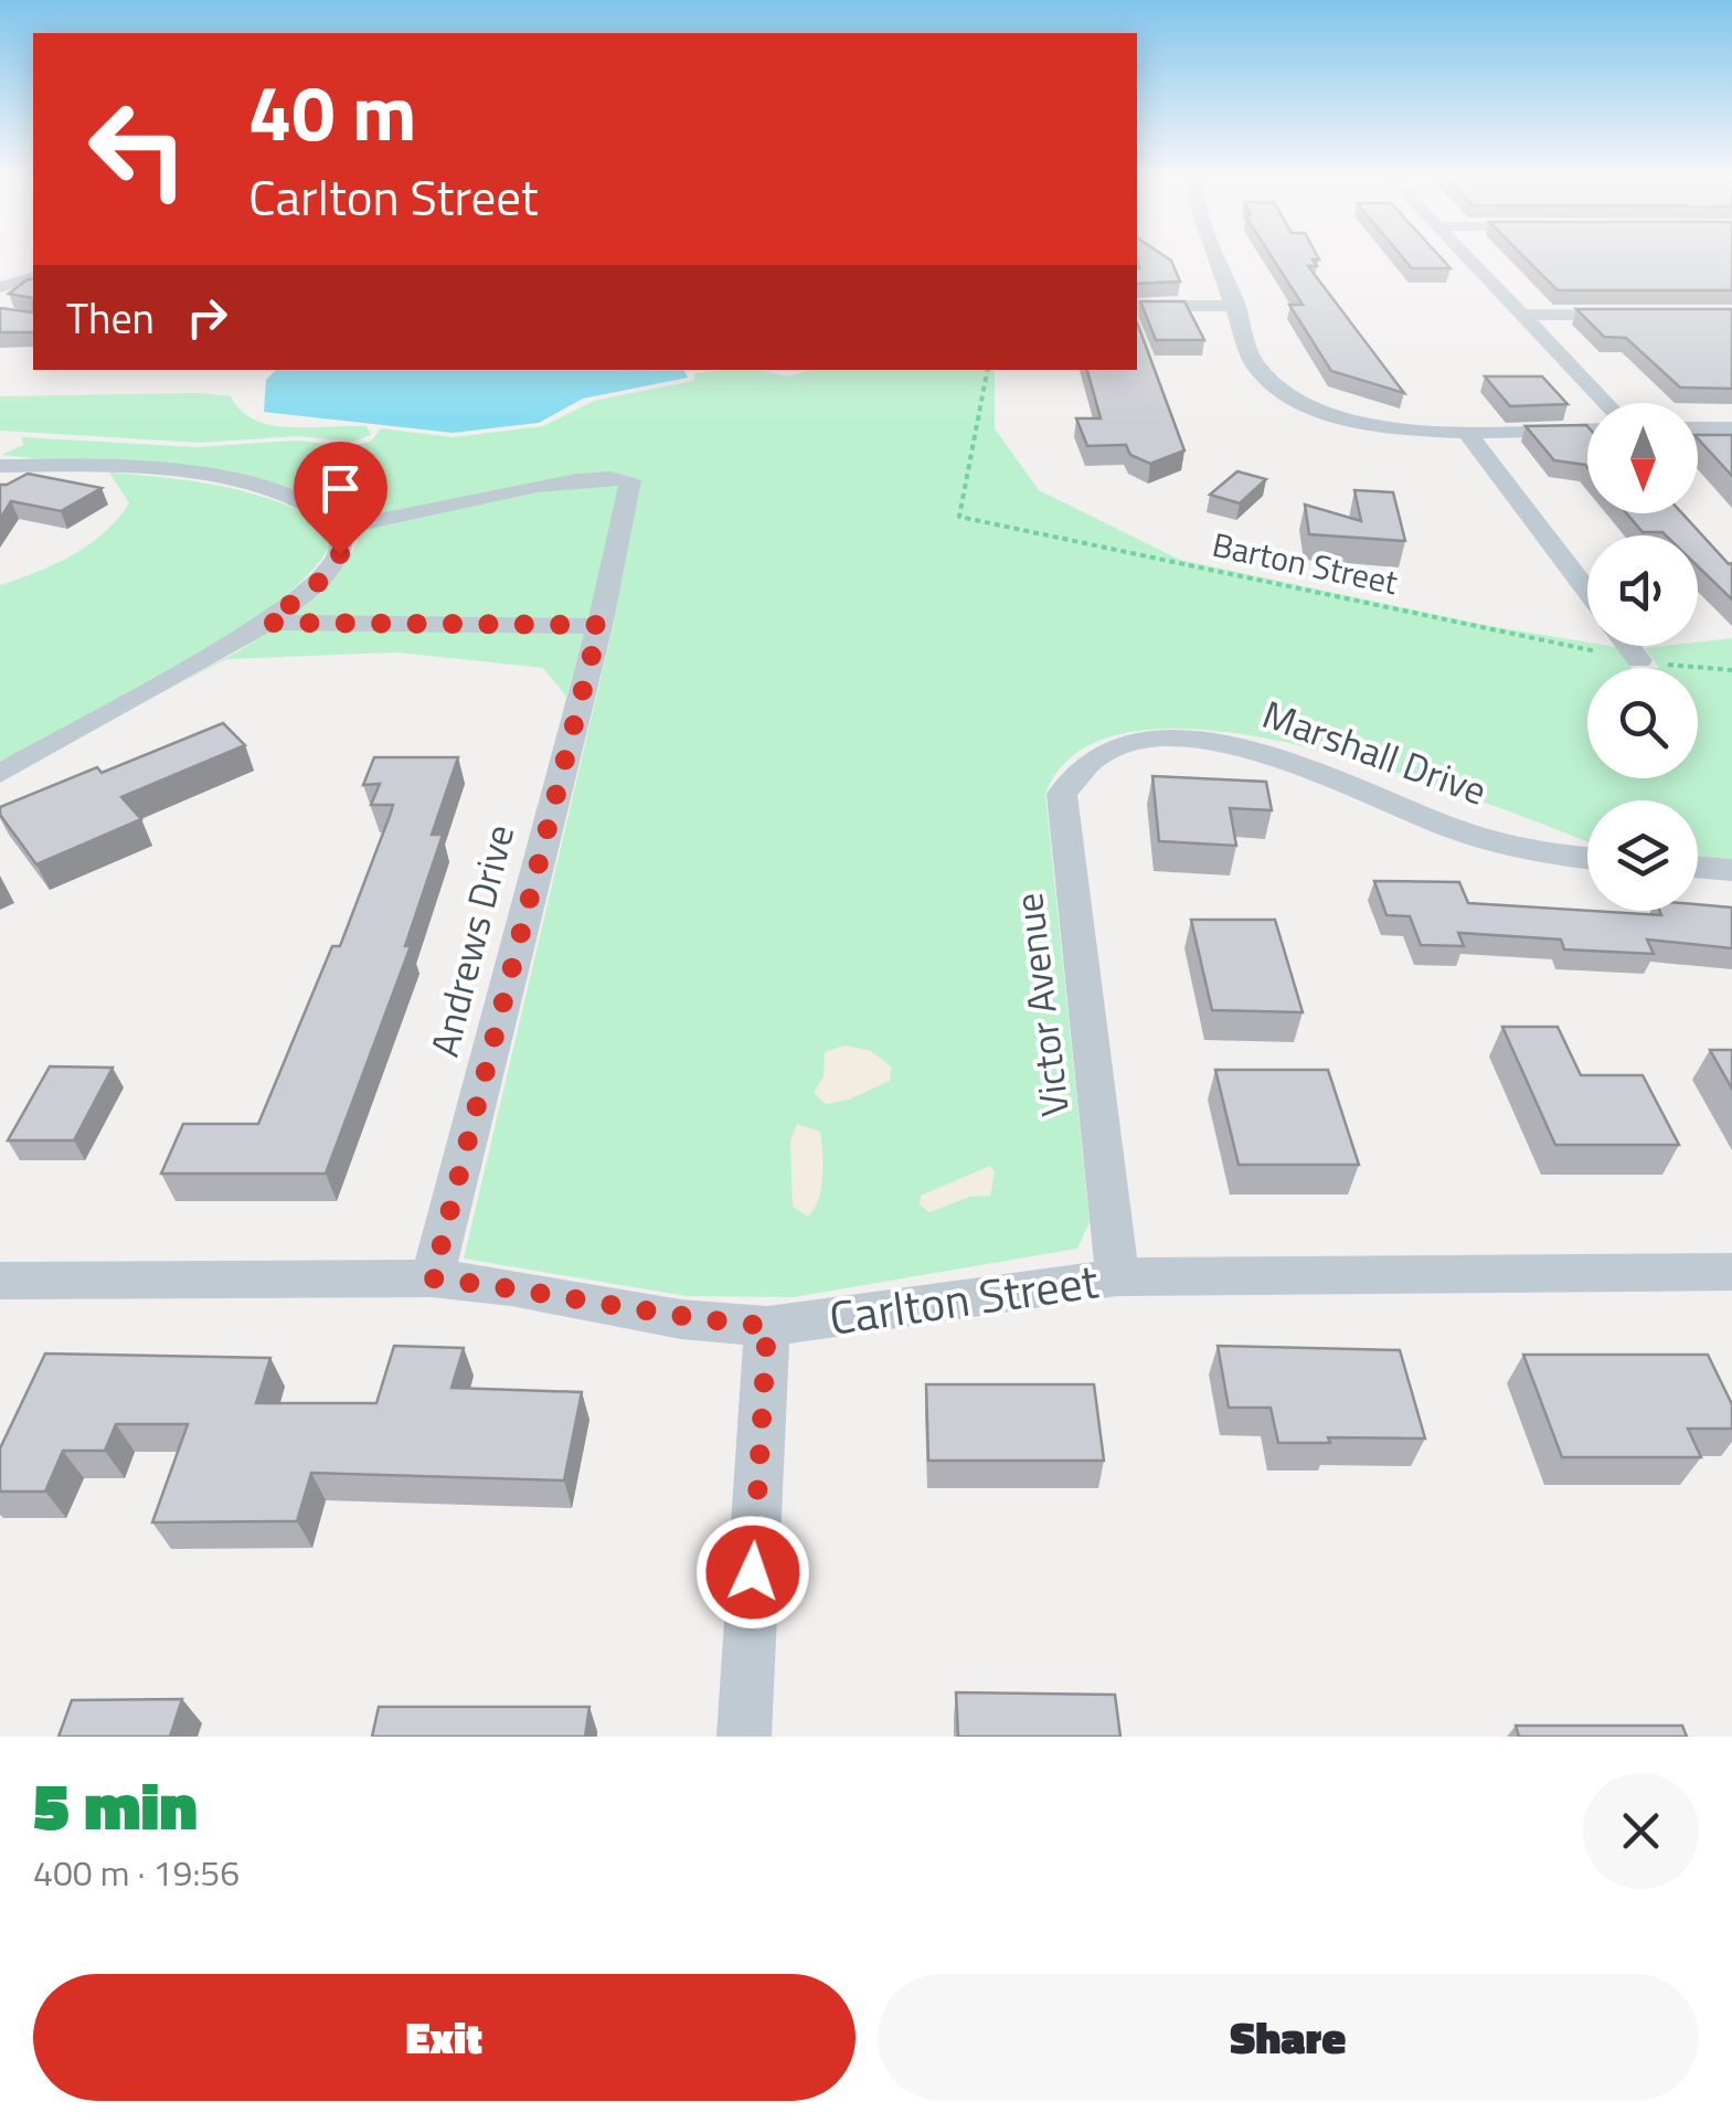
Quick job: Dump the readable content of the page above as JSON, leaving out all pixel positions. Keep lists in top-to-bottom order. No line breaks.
{"streets":{"street":["Marshall Drive","Andrews Drive","Victor Avenue","Carlton Street"],"path":["Barton Street"]},"crossings":[["Marshall Drive","Victor Avenue"],["Andrews Drive","Carlton Street"],["Victor Avenue","Carlton Street"]],"north":"bottom","page":{"turn":["40 m","Carlton Street"],"then":"Then","heading":["5 min","400 m · 19:56"],"buttons":["Exit","Share"]}}
